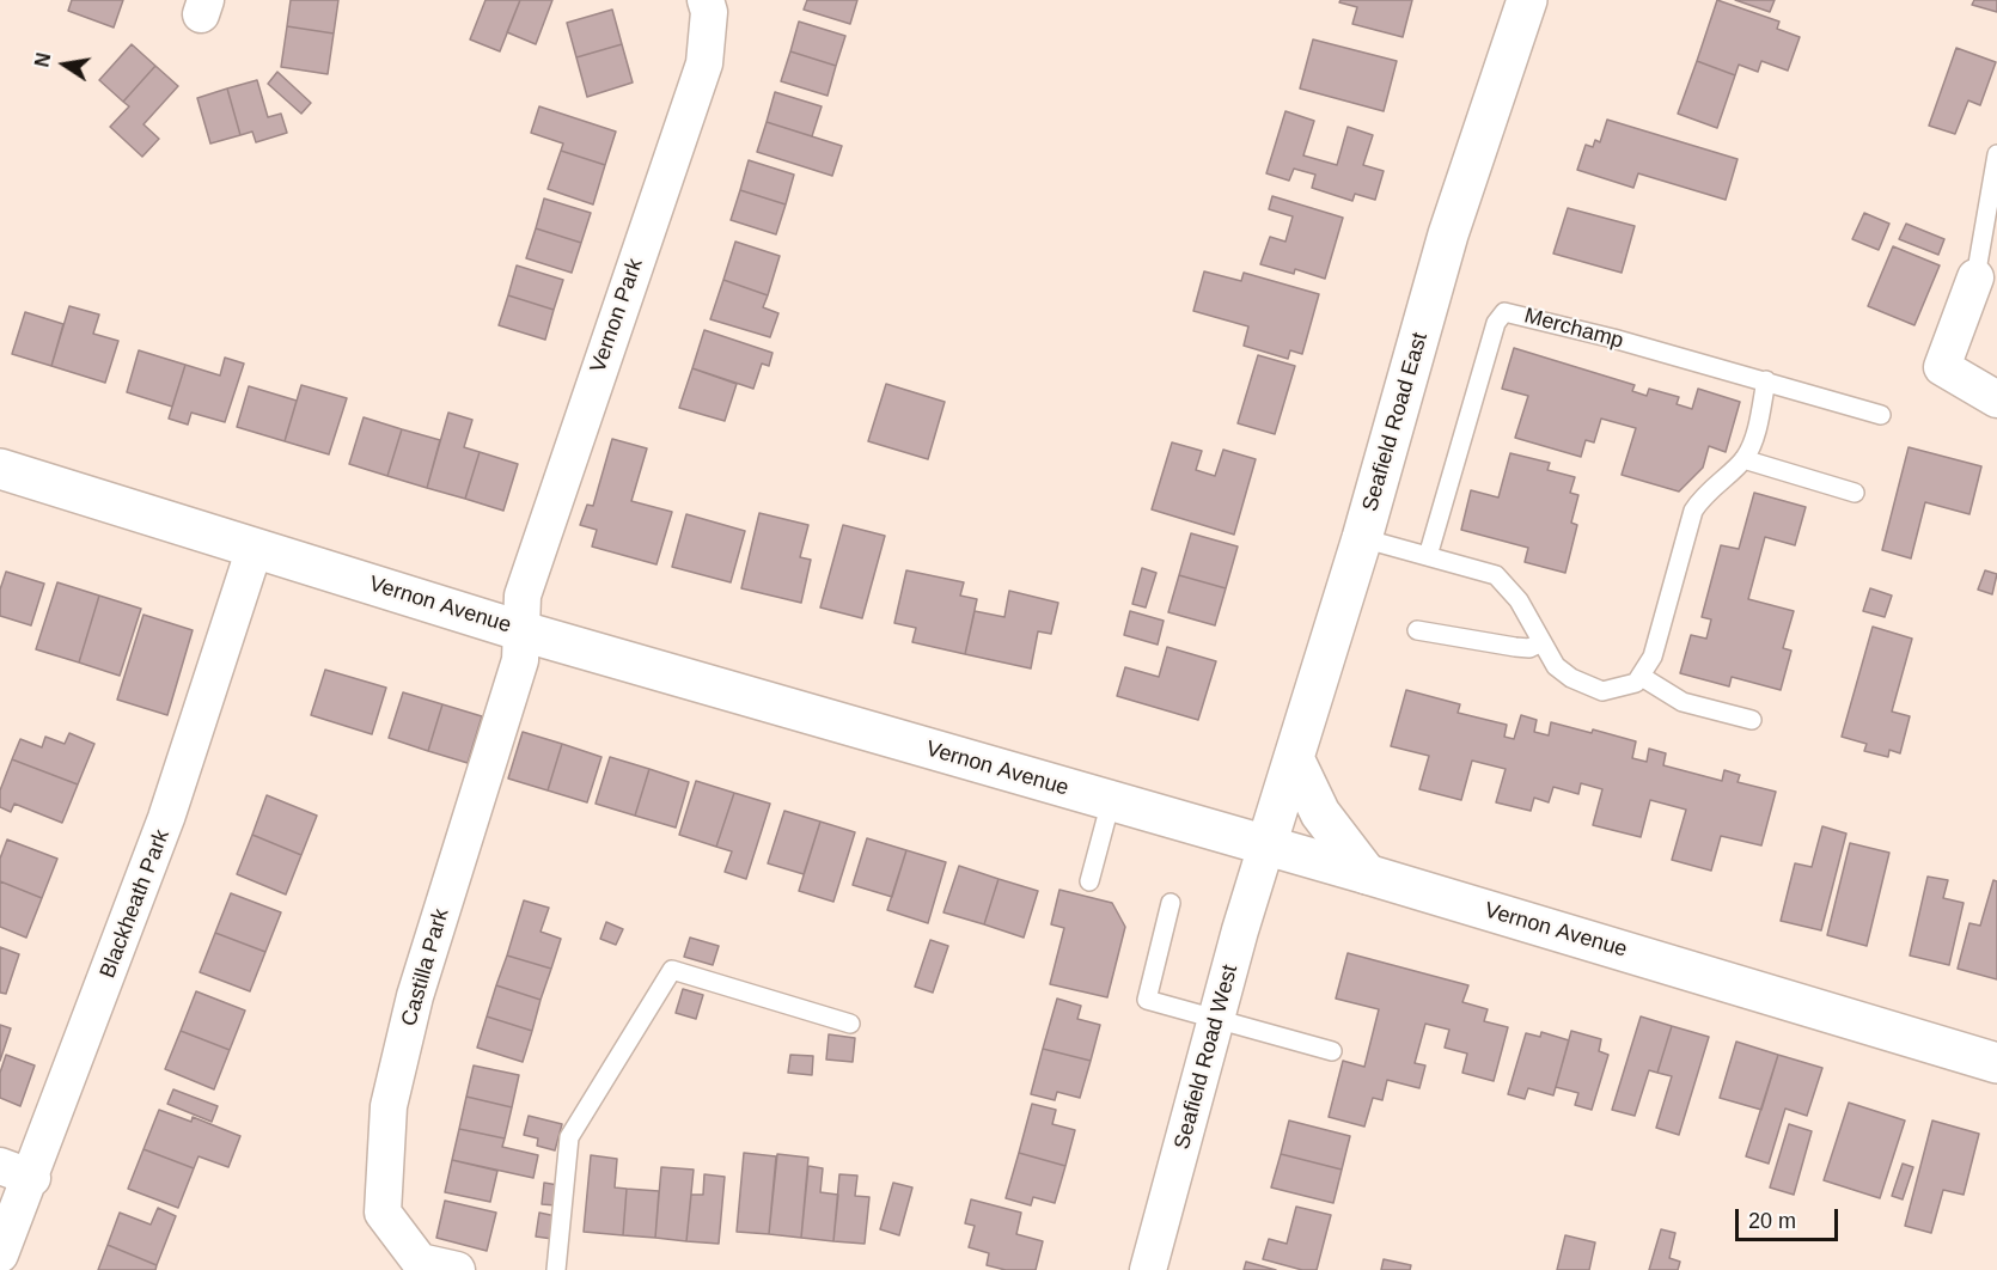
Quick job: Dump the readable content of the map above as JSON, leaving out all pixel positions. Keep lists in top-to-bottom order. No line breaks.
{"streets":{"main road":["Seafield Road East","Vernon Avenue"],"street":["Vernon Park","Blackheath Park","Castilla Park","Seafield Road West"],"lane":["Merchamp"]},"crossings":[["Vernon Park","Vernon Avenue"],["Vernon Park","Castilla Park"],["Seafield Road East","Vernon Avenue"],["Seafield Road East","Seafield Road West"],["Vernon Avenue","Blackheath Park"],["Vernon Avenue","Castilla Park"],["Vernon Avenue","Seafield Road West"]],"scale_bar":"20 m","north":"left"}
